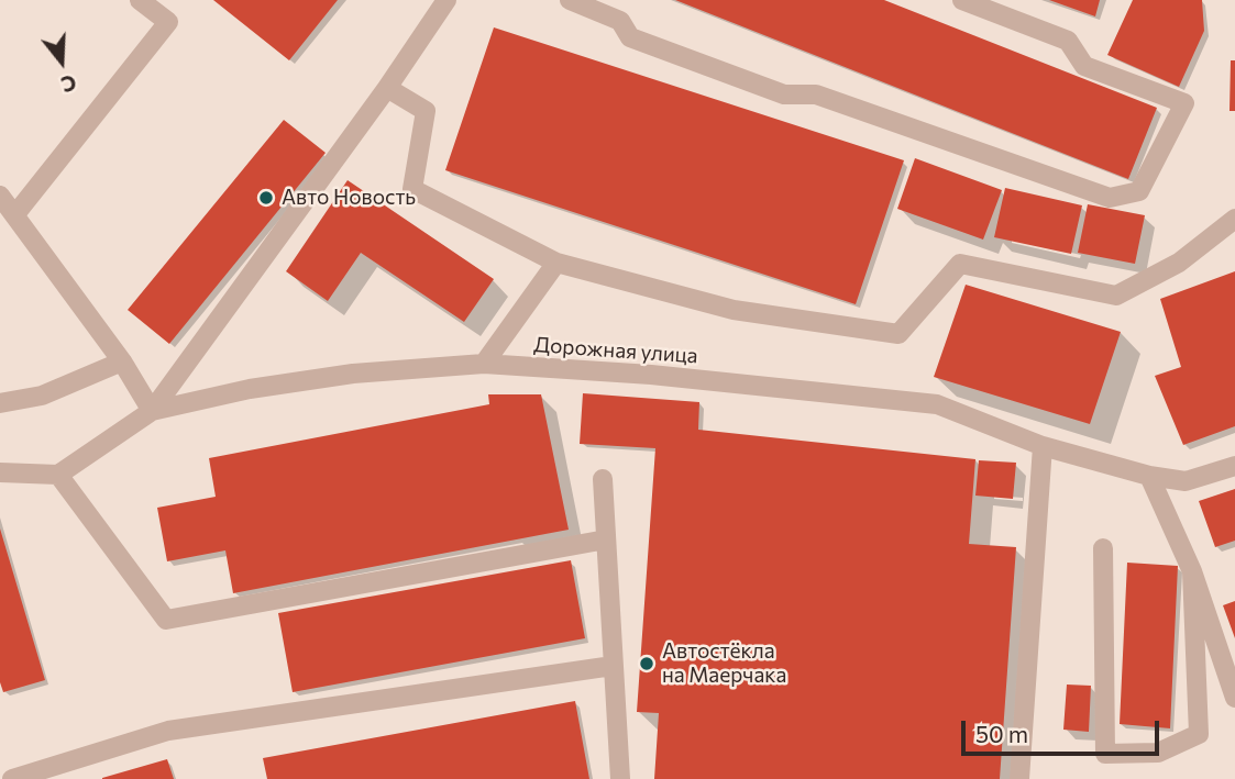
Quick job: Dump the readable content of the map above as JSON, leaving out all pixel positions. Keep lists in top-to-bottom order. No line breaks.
{"streets":{"street":["Дорожная улица"]},"places":["Авто Новость","Автостёкла на Маерчака"],"scale_bar":"50 m","north":"bottom"}
